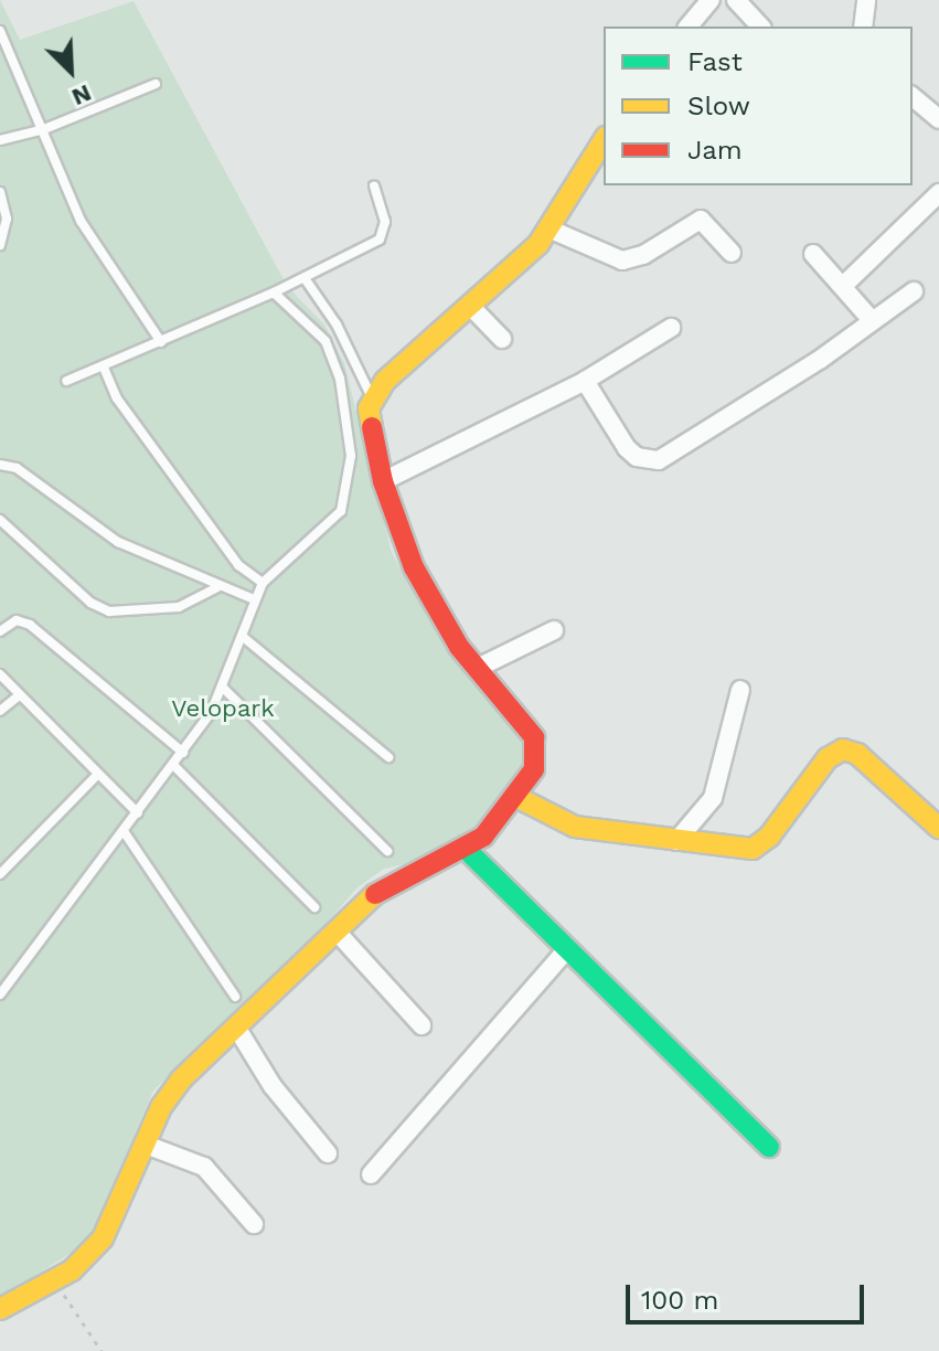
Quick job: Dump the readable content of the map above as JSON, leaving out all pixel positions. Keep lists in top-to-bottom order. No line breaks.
{"parks":["Velopark"],"legend":["Fast","Slow","Jam"],"scale_bar":"100 m","north":"bottom right"}
